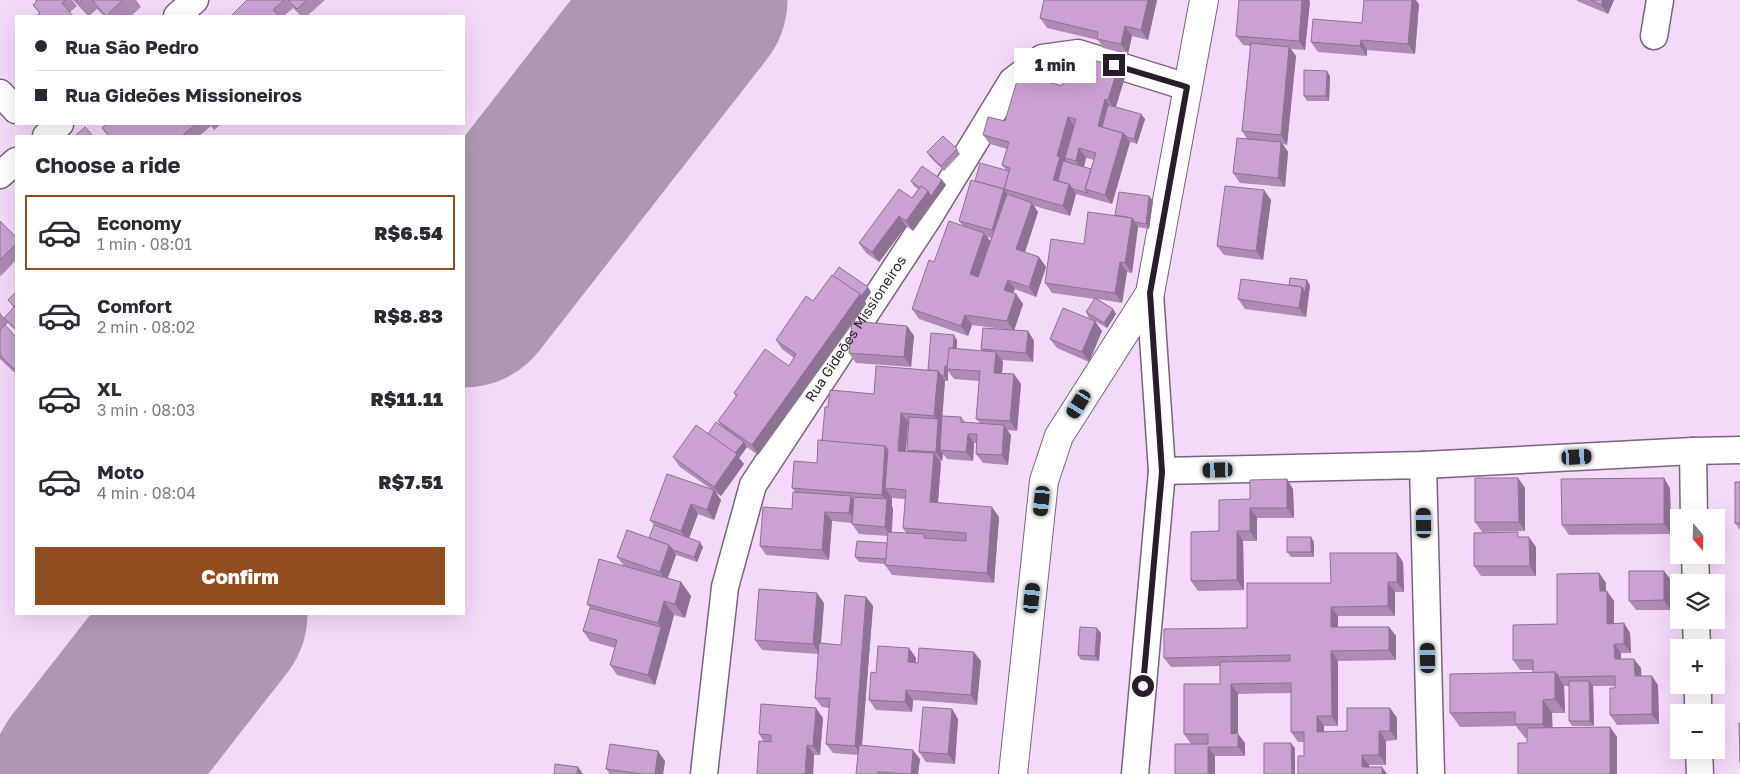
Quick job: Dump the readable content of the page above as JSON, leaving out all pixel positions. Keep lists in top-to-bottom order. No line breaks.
{"streets":{"street":["Rua Gideões Missioneiros"]},"north":"bottom","page":{"banner":["Rua São Pedro","Rua Gideões Missioneiros"],"bubble":"1 min","heading":"Choose a ride","list":[{"name":"Economy","note":"1 min · 08:01","value":"R$6.54"},{"name":"Comfort","note":"2 min · 08:02","value":"R$8.83"},{"name":"XL","note":"3 min · 08:03","value":"R$11.11"},{"name":"Moto","note":"4 min · 08:04","value":"R$7.51"}],"map_buttons":["+","−"],"buttons":"Confirm"}}
